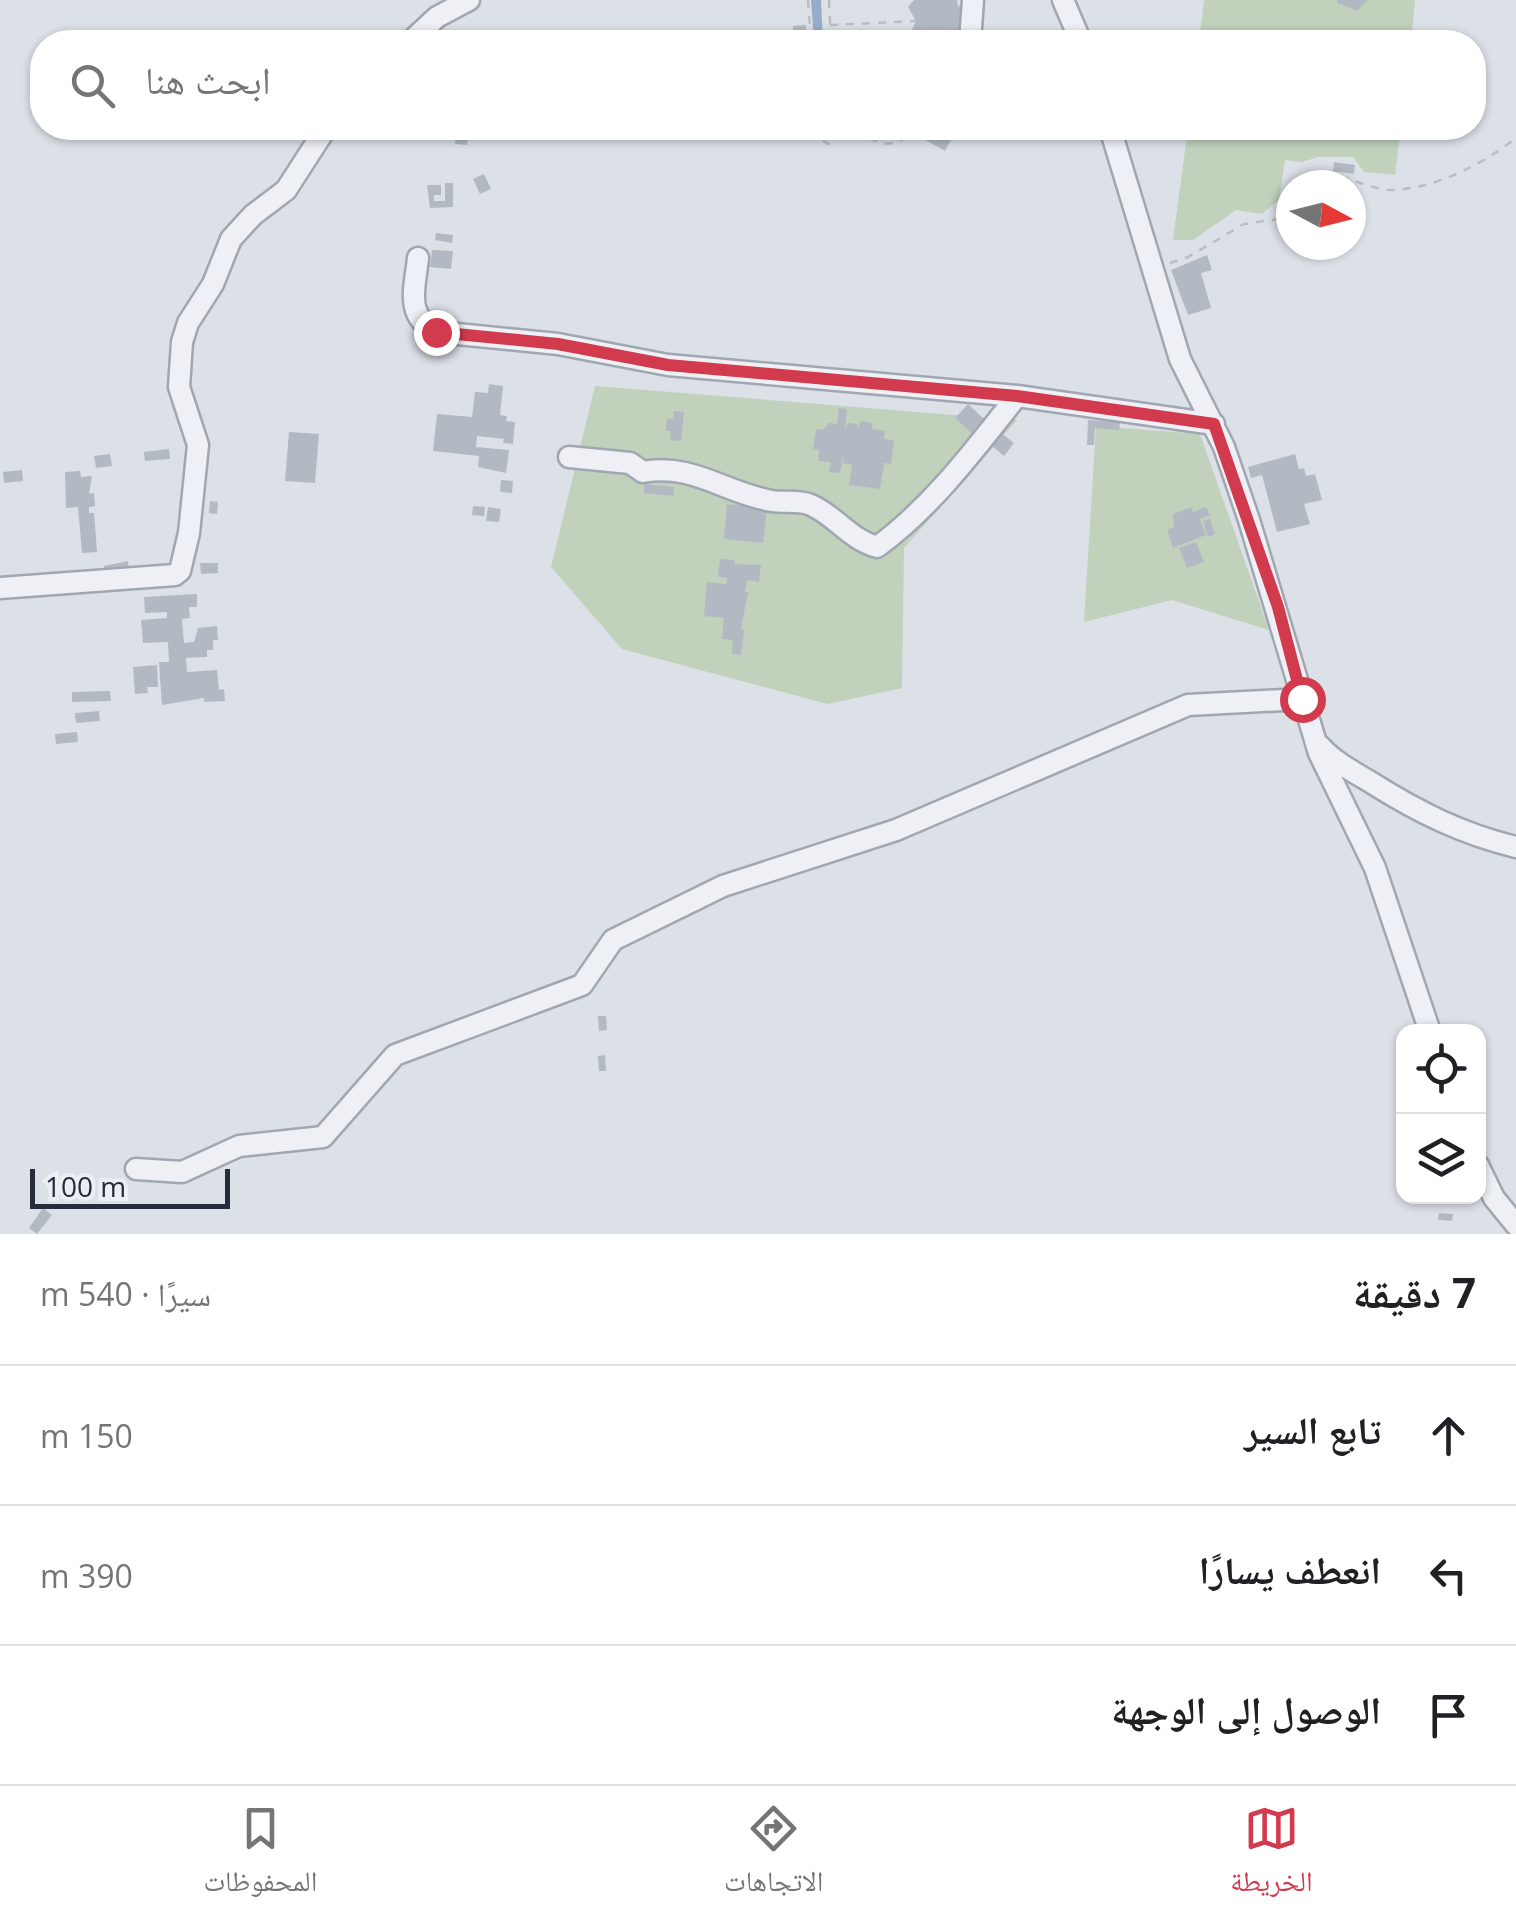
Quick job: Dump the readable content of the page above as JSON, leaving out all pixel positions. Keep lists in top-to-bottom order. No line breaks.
{"scale_bar":"100 m","north":"right","page":{"search":"ابحث هنا","scale":"100 m","heading":["7 دقيقة","سيرًا · 540 m"],"list":[["تابع السير","150 m"],["انعطف يسارًا","390 m"],"الوصول إلى الوجهة"],"nav":["الخريطة","الاتجاهات","المحفوظات"]}}
